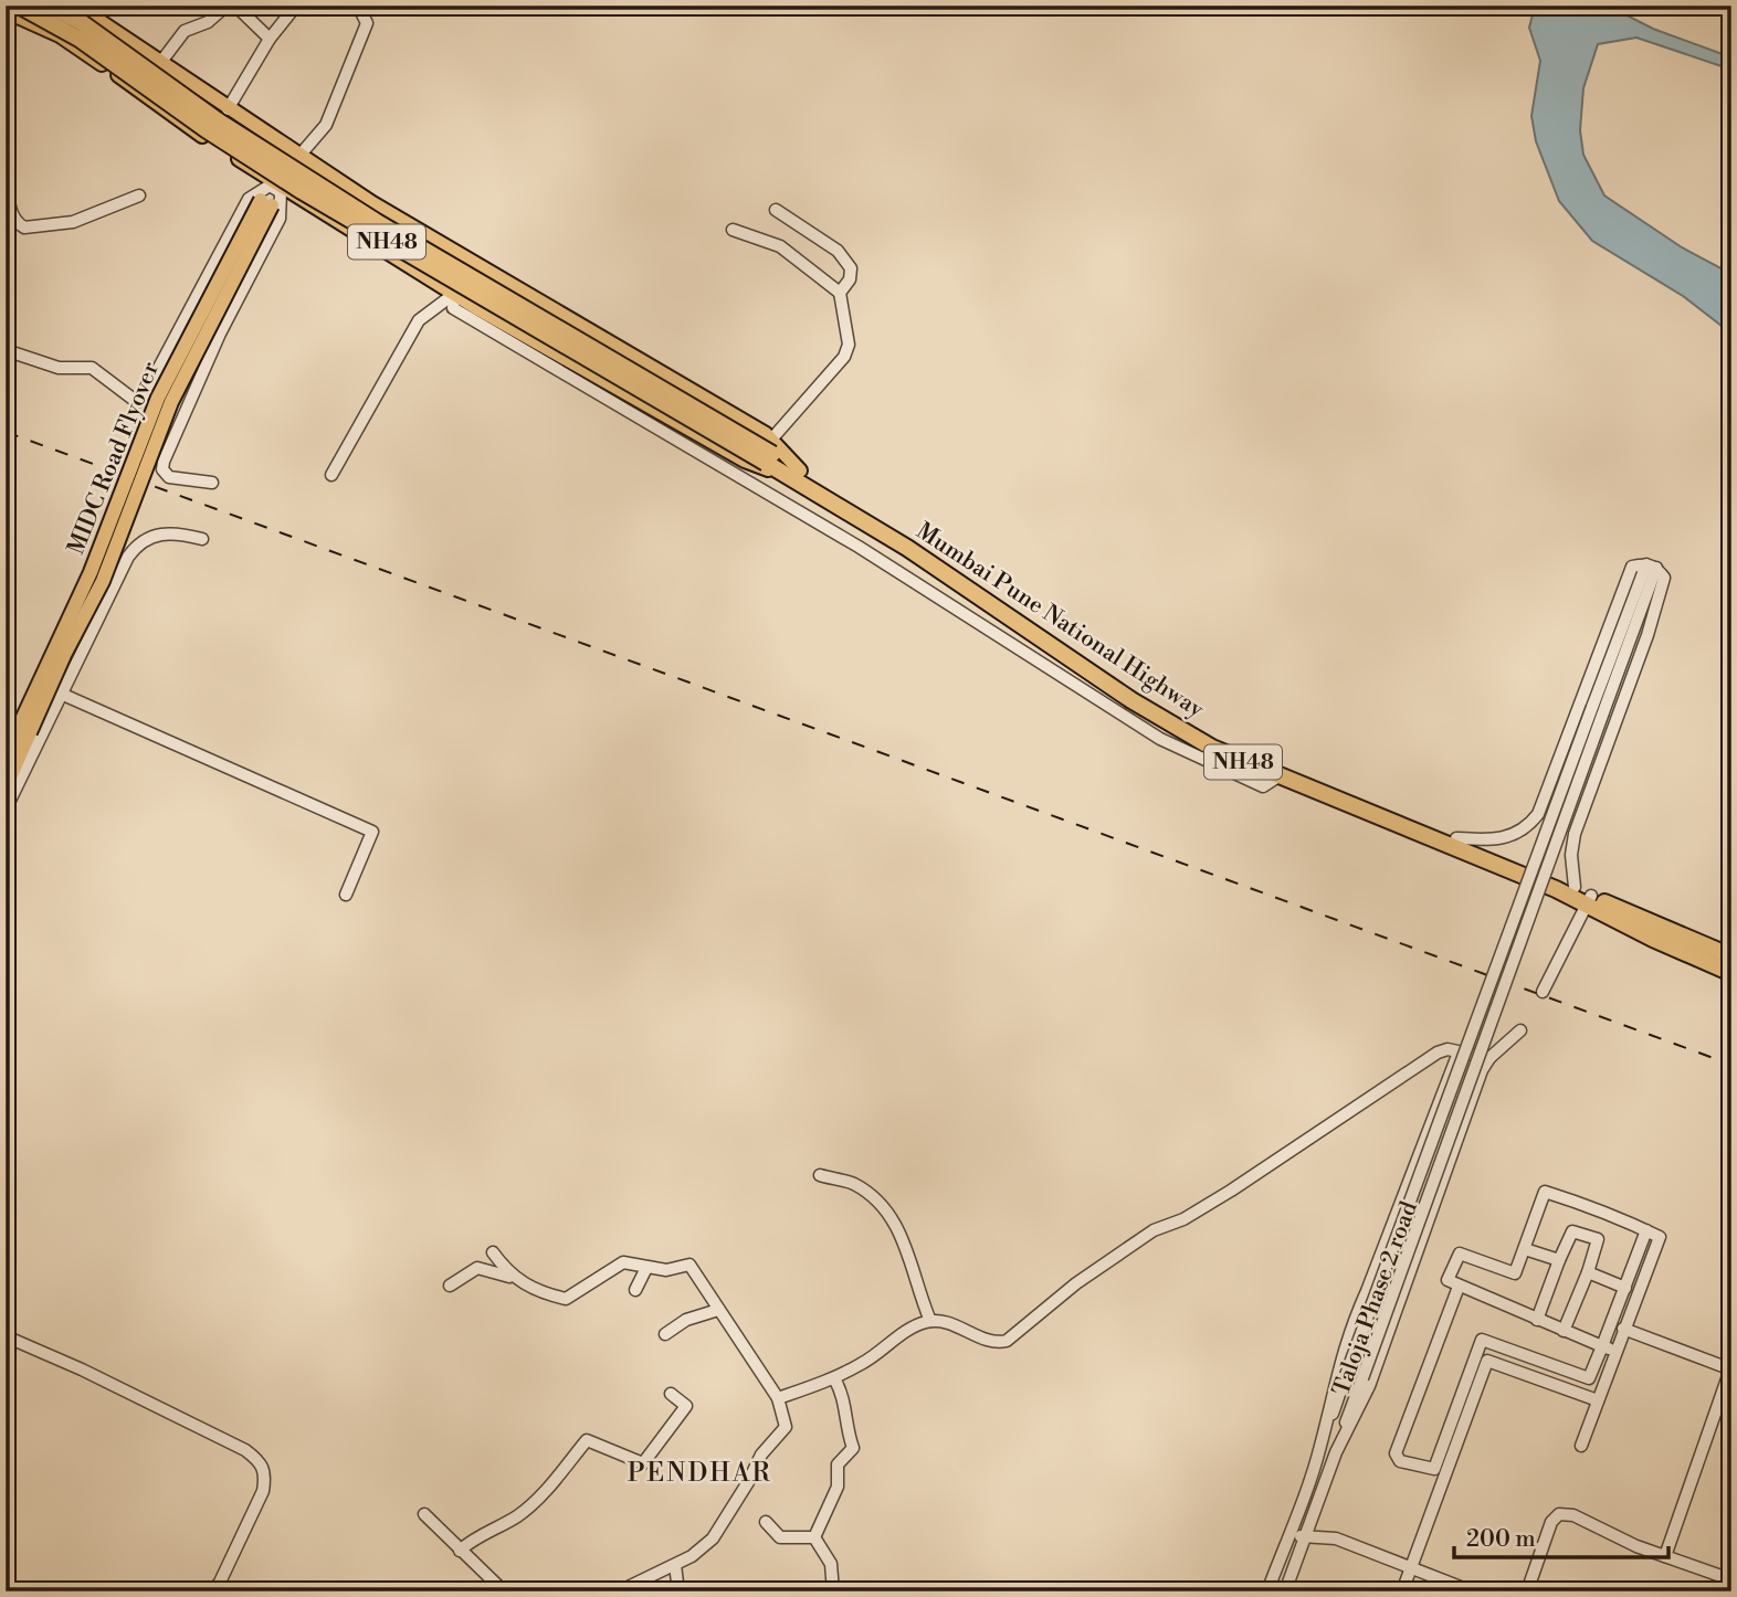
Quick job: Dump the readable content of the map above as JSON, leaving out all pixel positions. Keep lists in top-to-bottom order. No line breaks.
{"streets":{"highway":["NH48","Mumbai Pune National Highway"],"main road":["MIDC Road Flyover"],"street":["Taloja Phase 2 road"]},"crossings":[["NH48","Mumbai Pune National Highway"]],"districts":["PENDHAR"],"scale_bar":"200 m"}
